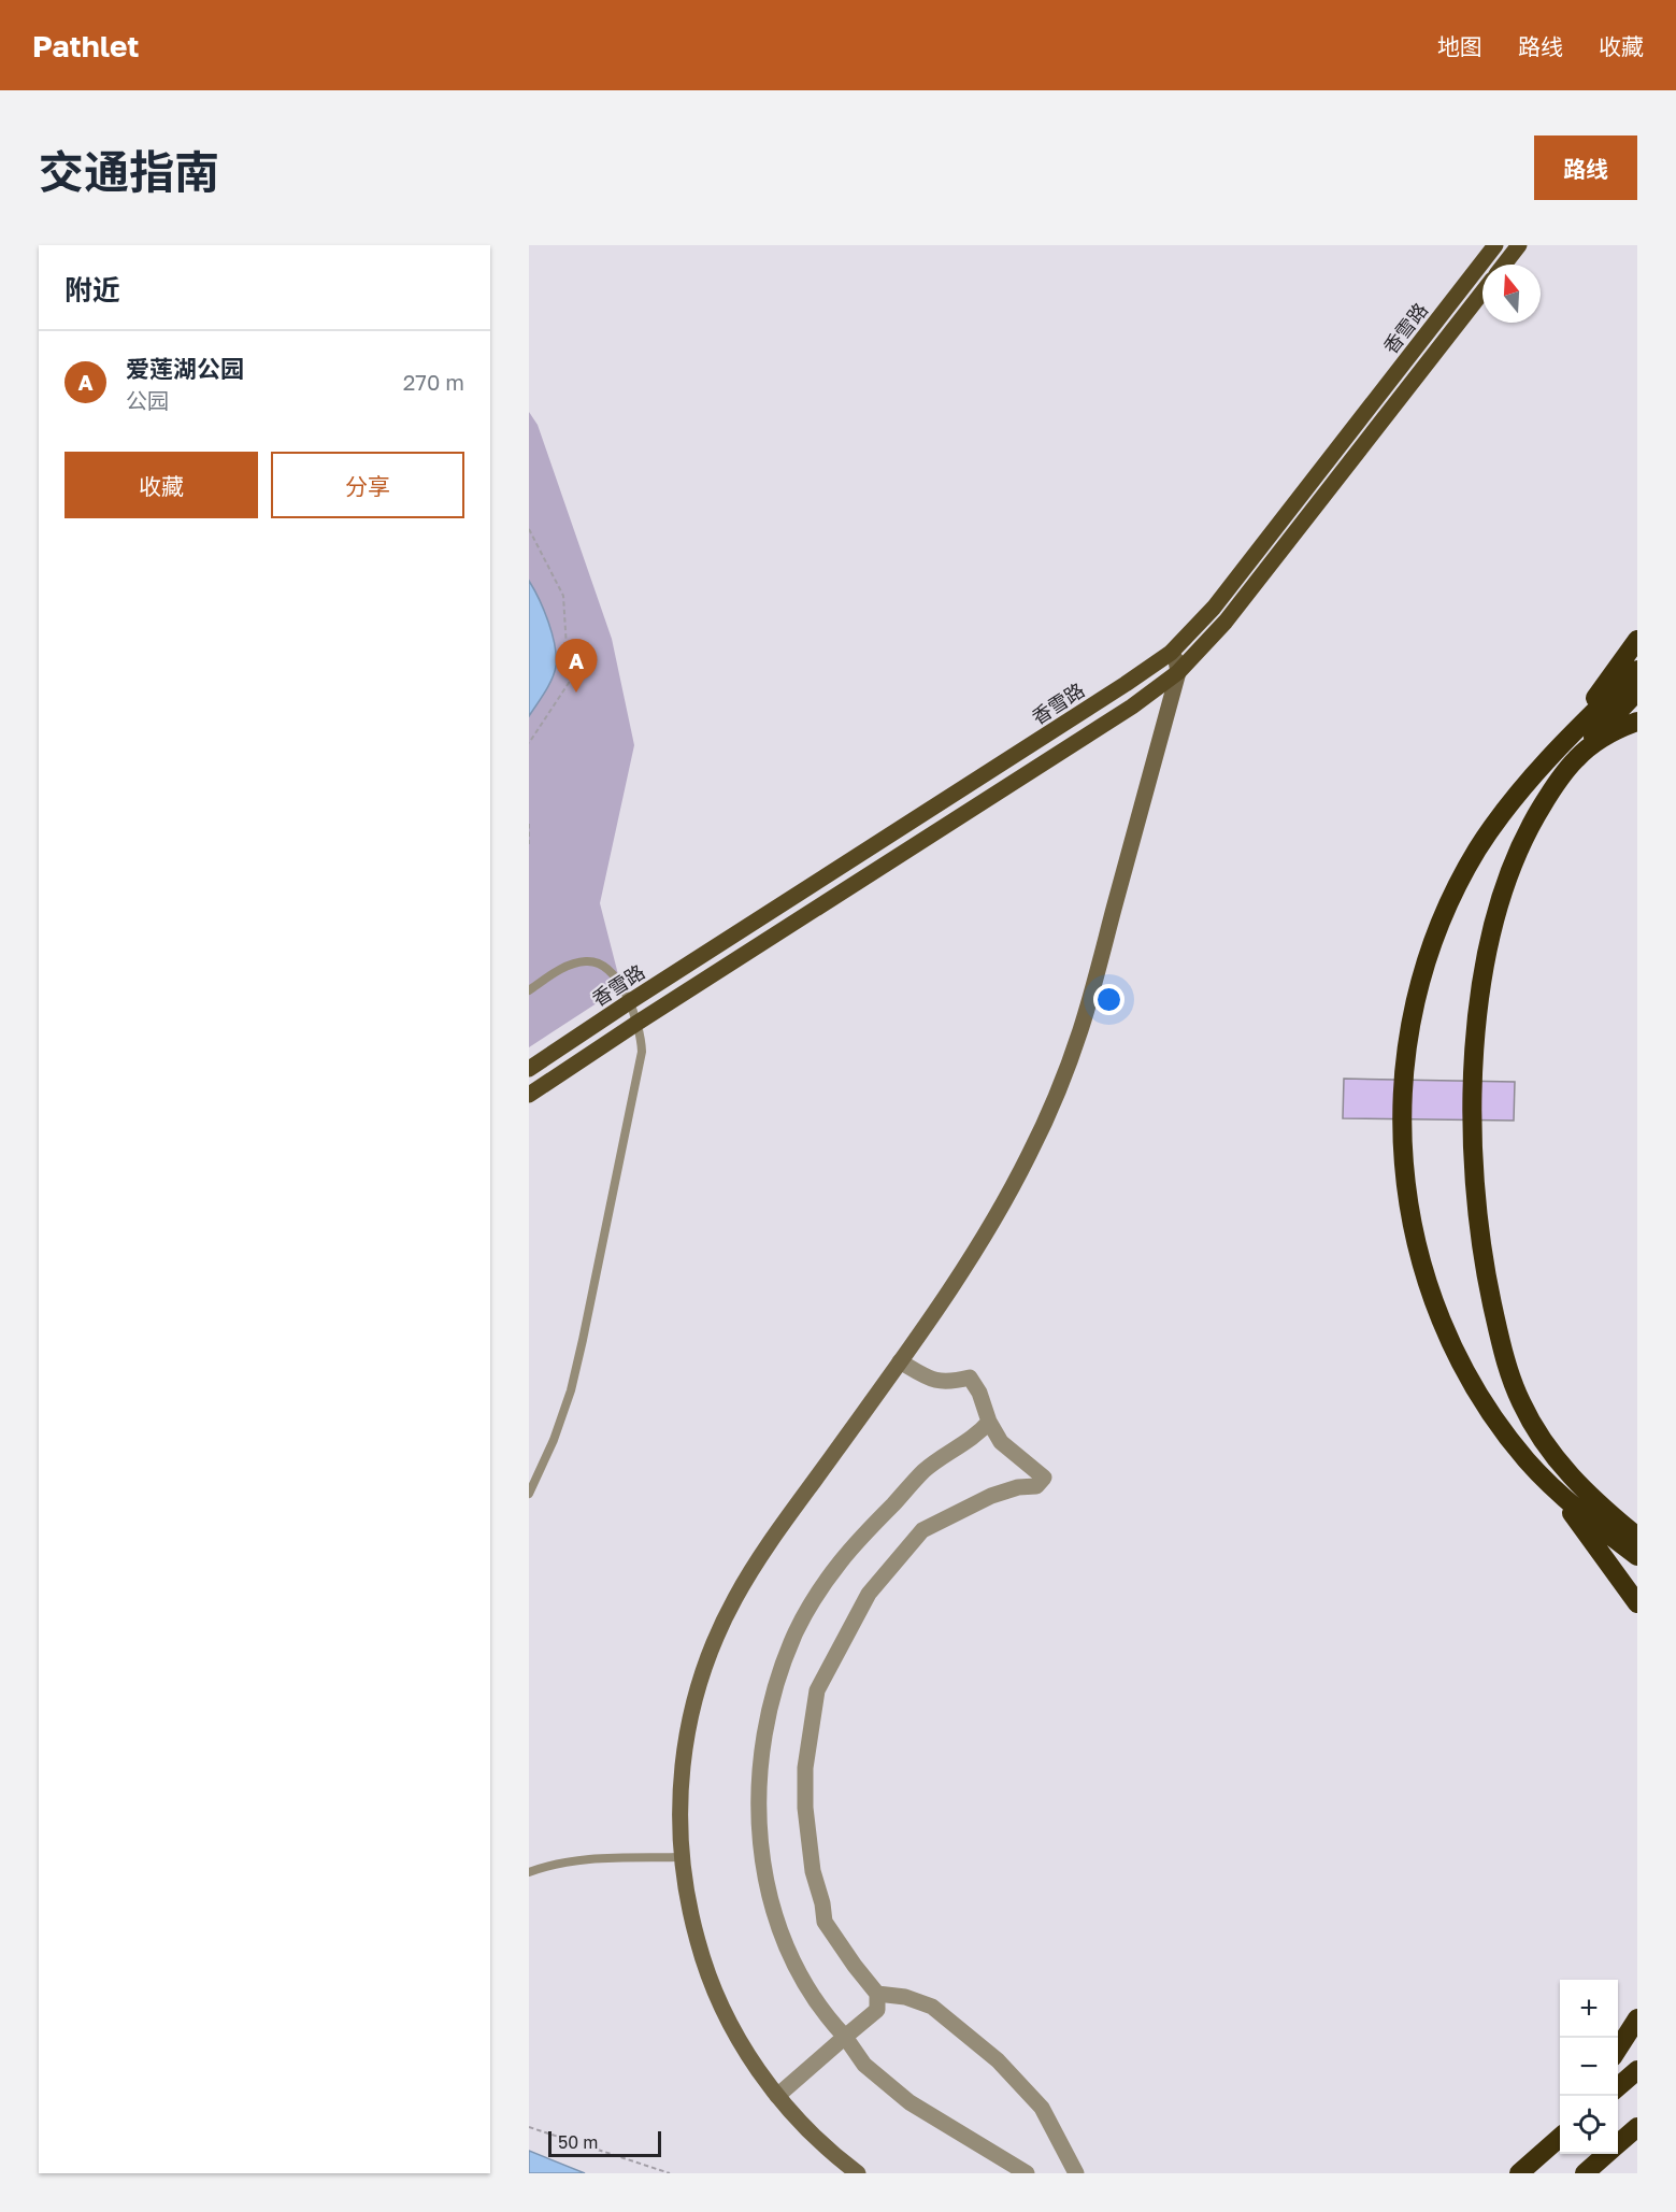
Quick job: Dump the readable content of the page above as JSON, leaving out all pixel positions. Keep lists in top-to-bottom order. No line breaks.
{"streets":{"main road":["香雪路"]},"scale_bar":"50 m","north":"top","page":{"header":"Pathlet","nav":["地图","路线","收藏"],"title":"交通指南","buttons":["路线",["收藏","分享"]],"heading":"附近","list":[{"mark":"A","name":"爱莲湖公园","note":"公园","value":"270 m"}],"pins":"A","map_buttons":["+","−"],"scale":"50 m"}}
